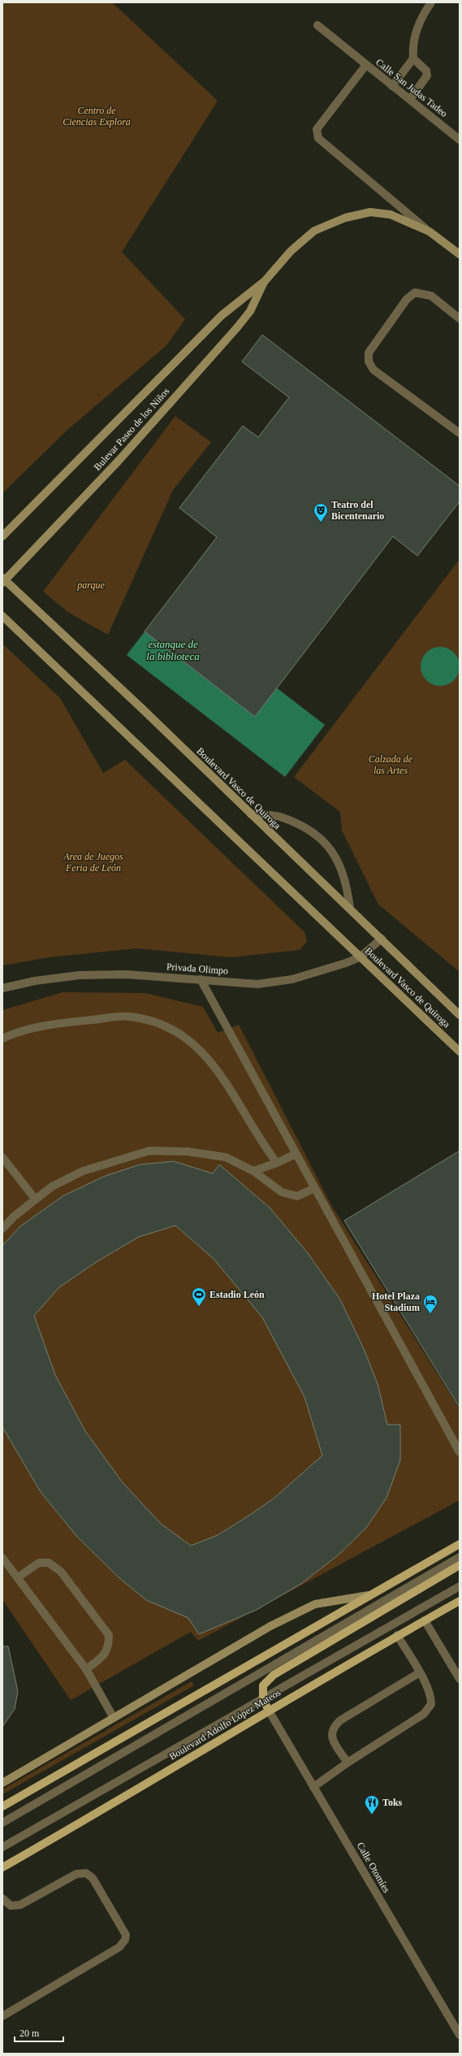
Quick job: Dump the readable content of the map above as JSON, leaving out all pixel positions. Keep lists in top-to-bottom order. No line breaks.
{"streets":{"main road":["Boulevard Adolfo López Mateos"],"street":["Calle San Judas Tadeo","Bulevar Paseo de los Niños","Boulevard Vasco de Quiroga","Privada Olimpo","Calle Otomíes"]},"crossings":[["Bulevar Paseo de los Niños","Boulevard Vasco de Quiroga"],["Boulevard Vasco de Quiroga","Privada Olimpo"],["Boulevard Adolfo López Mateos","Calle Otomíes"]],"water":["estanque de la biblioteca"],"parks":["Centro de Ciencias Explora","parque","Calzada de las Artes","Area de Juegos Feria de León"],"places":{"theatre":["Teatro del Bicentenario"],"sports":["Estadio León"],"hotel":["Hotel Plaza Stadium"],"restaurant":["Toks"]},"scale_bar":"20 m"}
